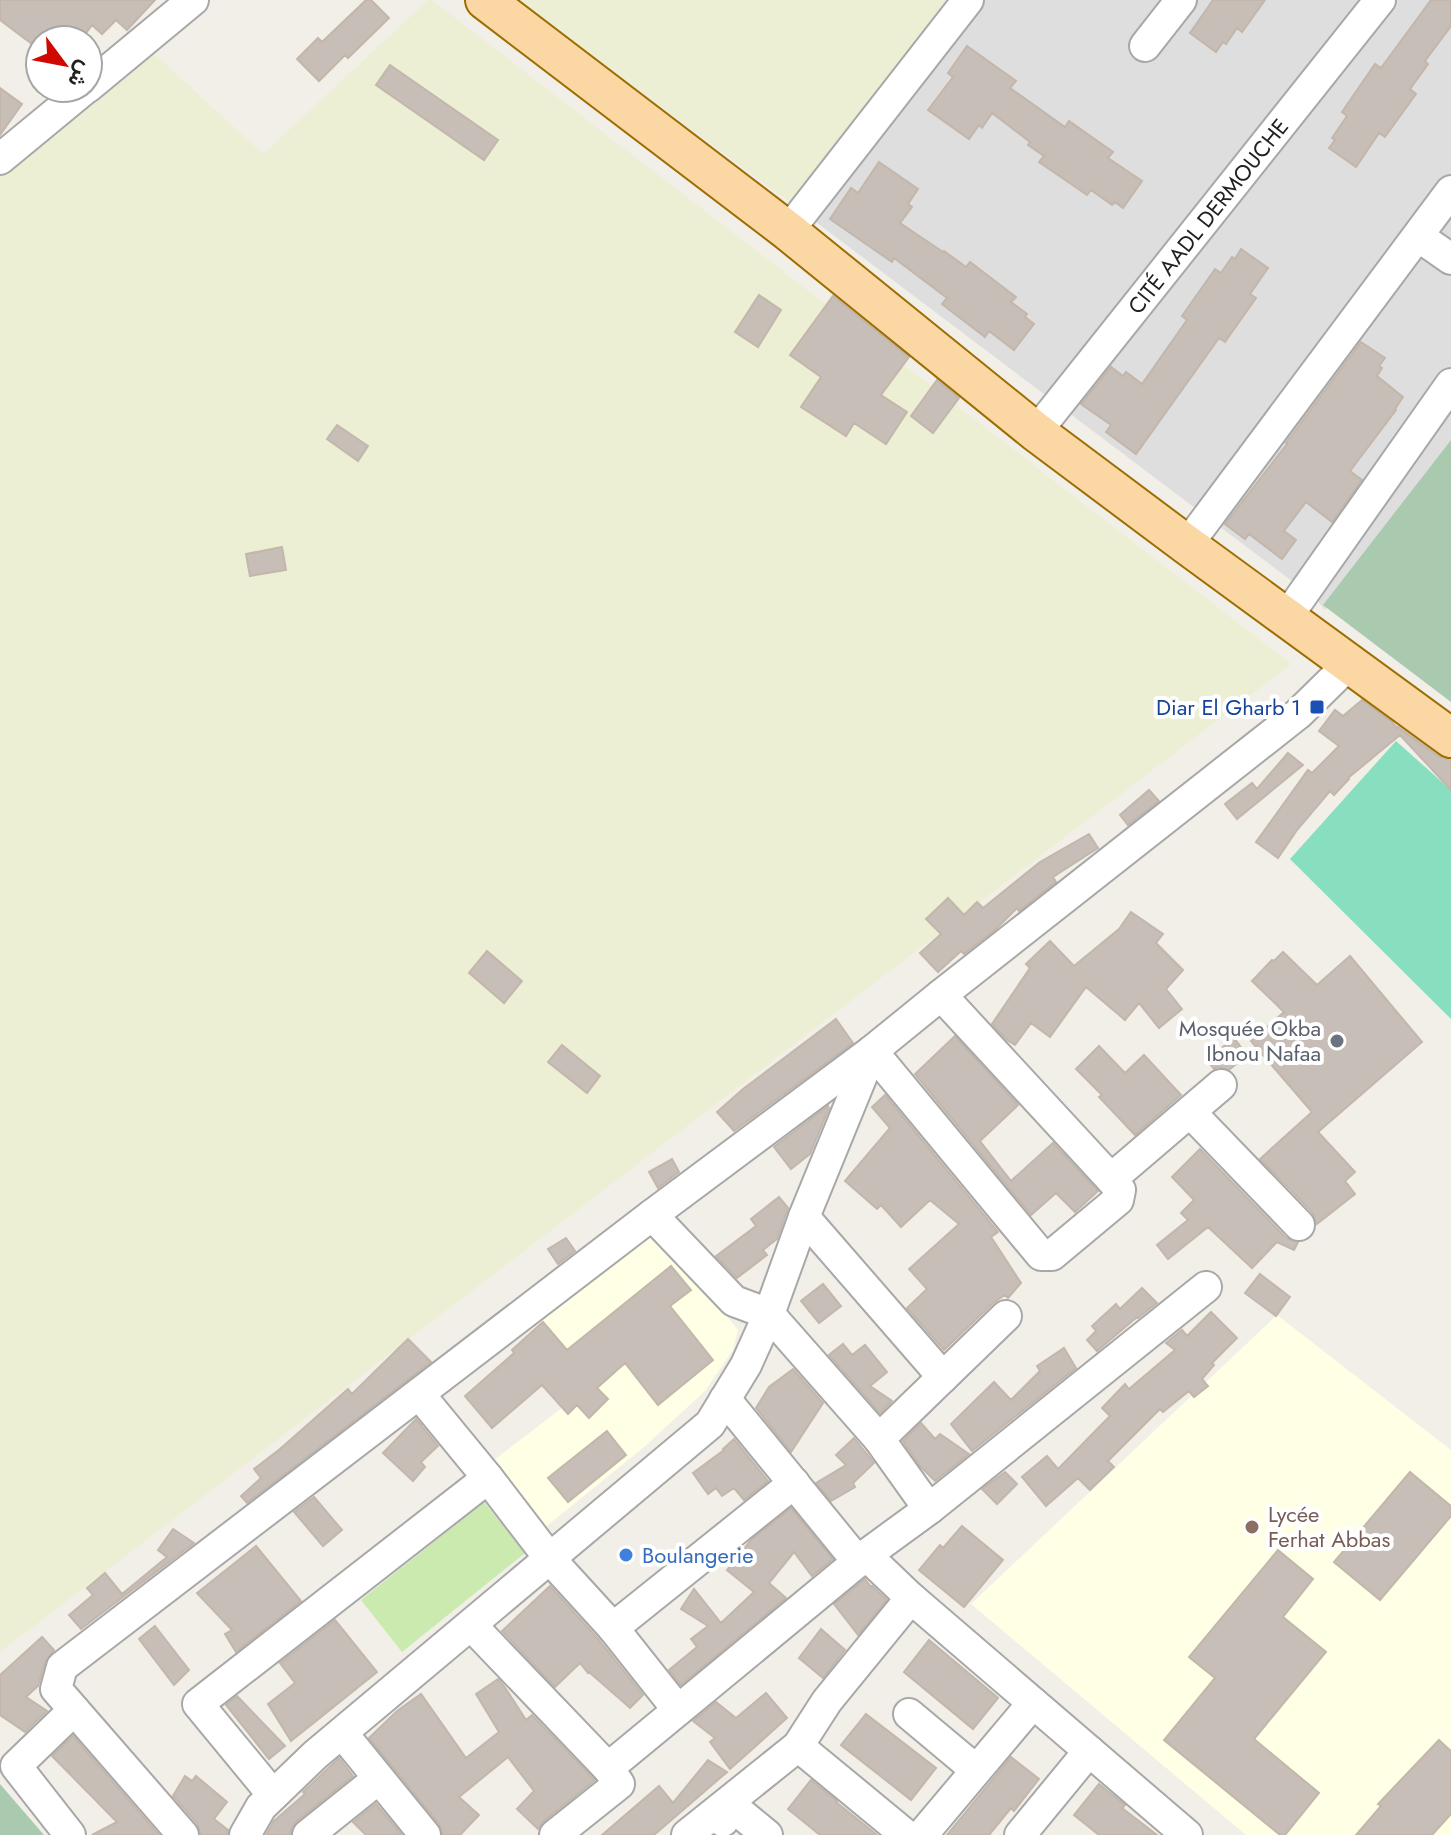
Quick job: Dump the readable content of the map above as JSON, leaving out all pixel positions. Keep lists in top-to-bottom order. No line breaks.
{"streets":{"street":["CITÉ AADL DERMOUCHE"]},"places":{"transit":["Diar El Gharb 1"],"other":["Mosquée Okba Ibnou Nafaa","Lycée Ferhat Abbas","Boulangerie"]},"north":"bottom right"}
